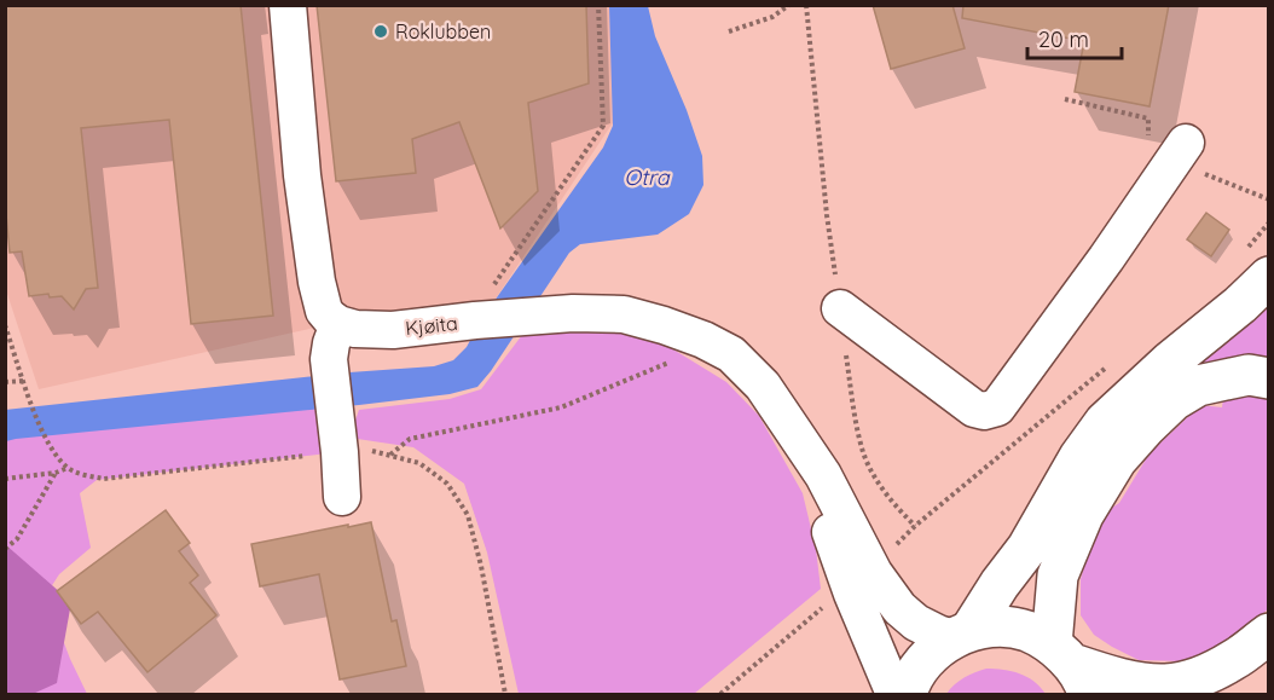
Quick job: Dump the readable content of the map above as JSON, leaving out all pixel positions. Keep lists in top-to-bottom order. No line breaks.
{"streets":{"street":["Kjøita"]},"water":["Otra"],"places":["Roklubben"],"scale_bar":"20 m"}
